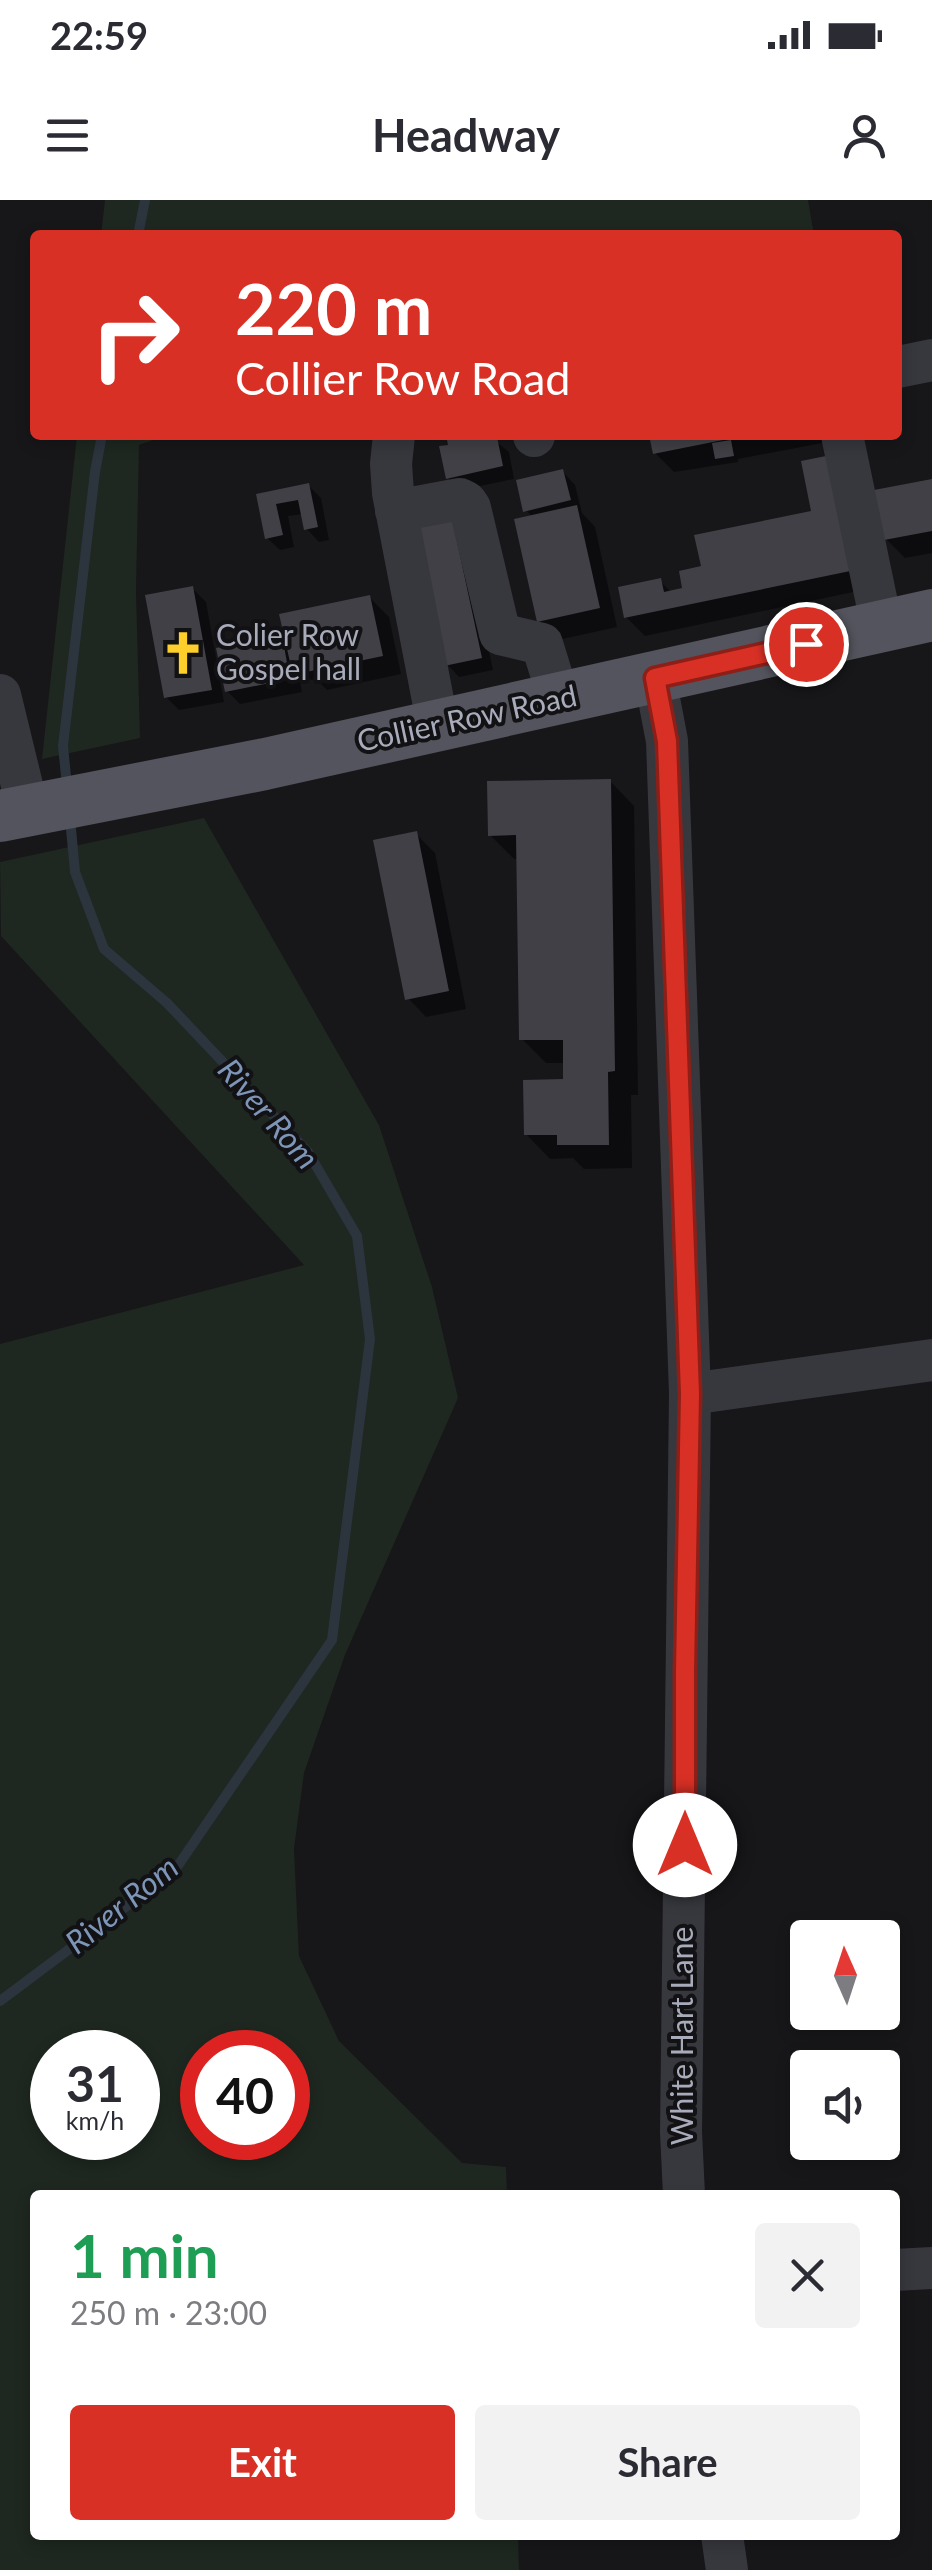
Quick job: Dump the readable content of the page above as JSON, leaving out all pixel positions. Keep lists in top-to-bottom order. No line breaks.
{"streets":{"main road":["Collier Row Road"],"street":["White Hart Lane"]},"crossings":[["Collier Row Road","White Hart Lane"]],"water":["River Rom"],"places":{"church":["Colier Row Gospel hall"]},"north":"top","page":{"status":"22:59","header":"Headway","turn":["220 m","Collier Row Road"],"speed":"31 km/h","limit":"40","heading":["1 min","250 m · 23:00"],"buttons":["Exit","Share"]}}
